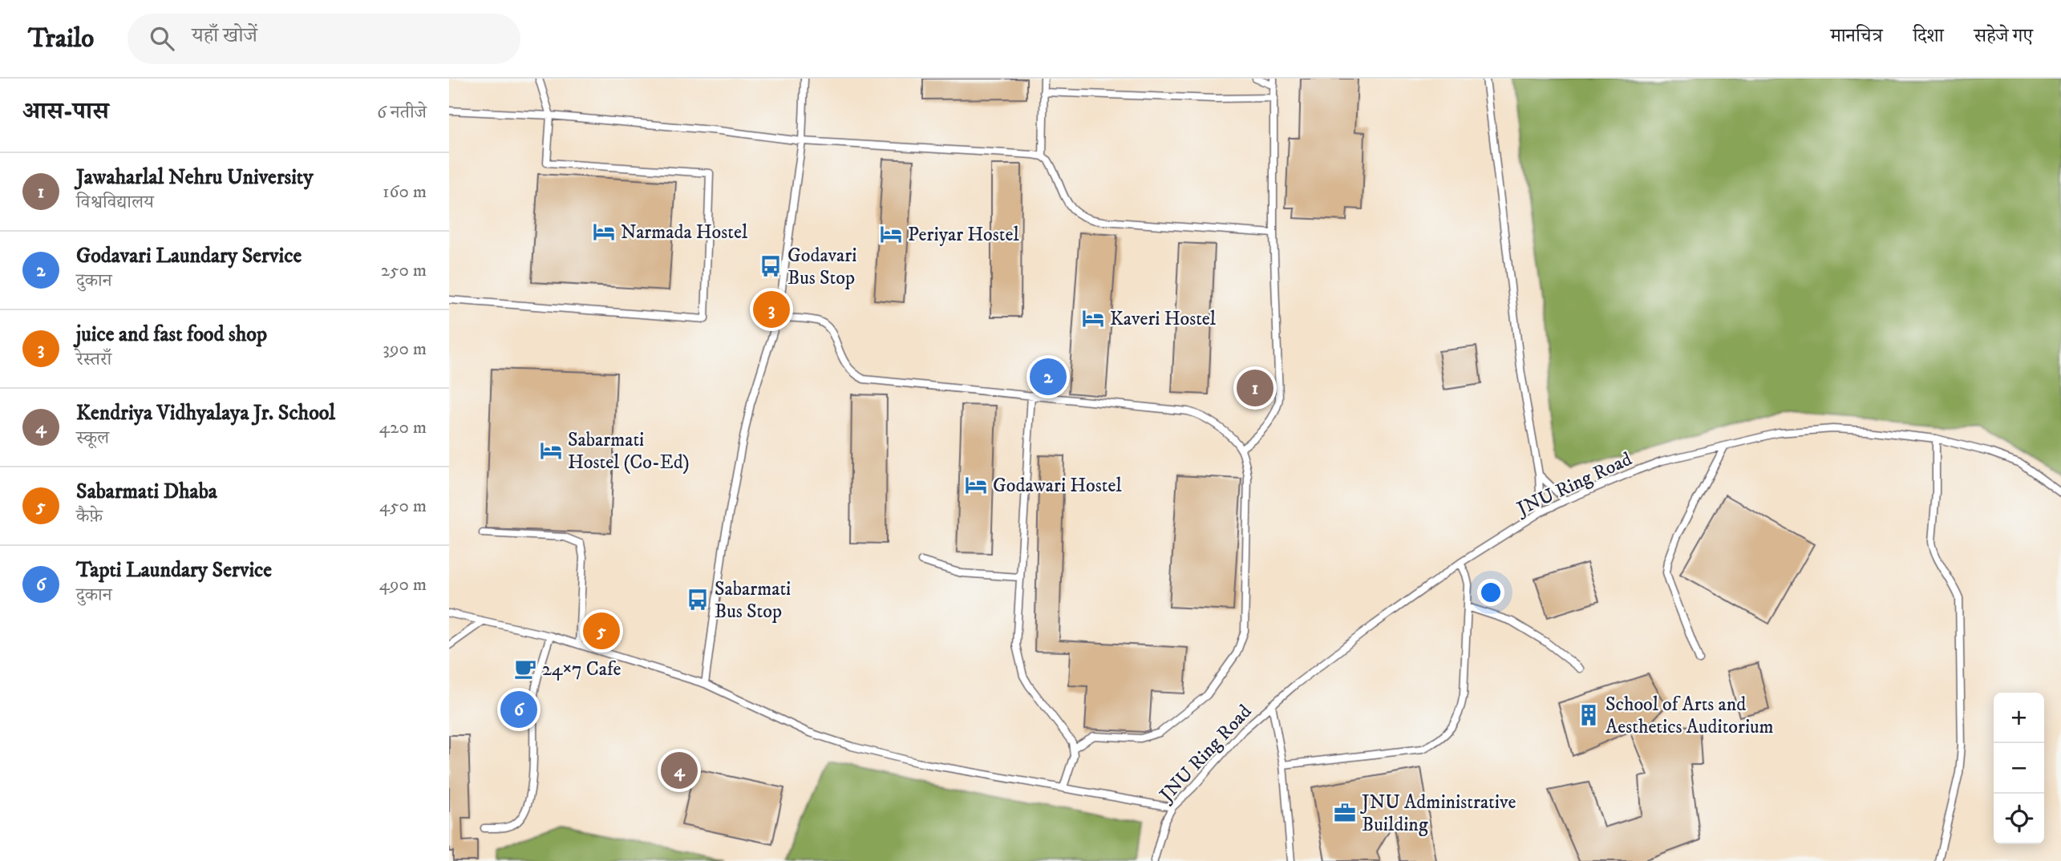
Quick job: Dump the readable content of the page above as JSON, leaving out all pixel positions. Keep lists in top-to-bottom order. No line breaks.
{"streets":{"lane":["JNU Ring Road"]},"places":{"hotel":["Narmada Hostel","Periyar Hostel","Kaveri Hostel","Sabarmati Hostel (Co-Ed)","Godawari Hostel"],"bus stop":["Godavari Bus Stop","Sabarmati Bus Stop"],"cafe":["24×7 Cafe"],"building":["School of Arts and Aesthetics Auditorium"],"office":["JNU Administrative Building"]},"page":{"header":"Trailo","search":"यहाँ खोजें","nav":["मानचित्र","दिशा","सहेजे गए"],"heading":["आस-पास","6 नतीजे"],"list":[{"mark":"1","name":"Jawaharlal Nehru University","note":"विश्वविद्यालय","value":"160 m"},{"mark":"2","name":"Godavari Laundary Service","note":"दुकान","value":"250 m"},{"mark":"3","name":"juice and fast food shop","note":"रेस्तराँ","value":"390 m"},{"mark":"4","name":"Kendriya Vidhyalaya Jr. School","note":"स्कूल","value":"420 m"},{"mark":"5","name":"Sabarmati Dhaba","note":"कैफ़े","value":"450 m"},{"mark":"6","name":"Tapti Laundary Service","note":"दुकान","value":"490 m"}],"pins":["3","2","1","5","6","4"],"map_buttons":["+","−"]}}
